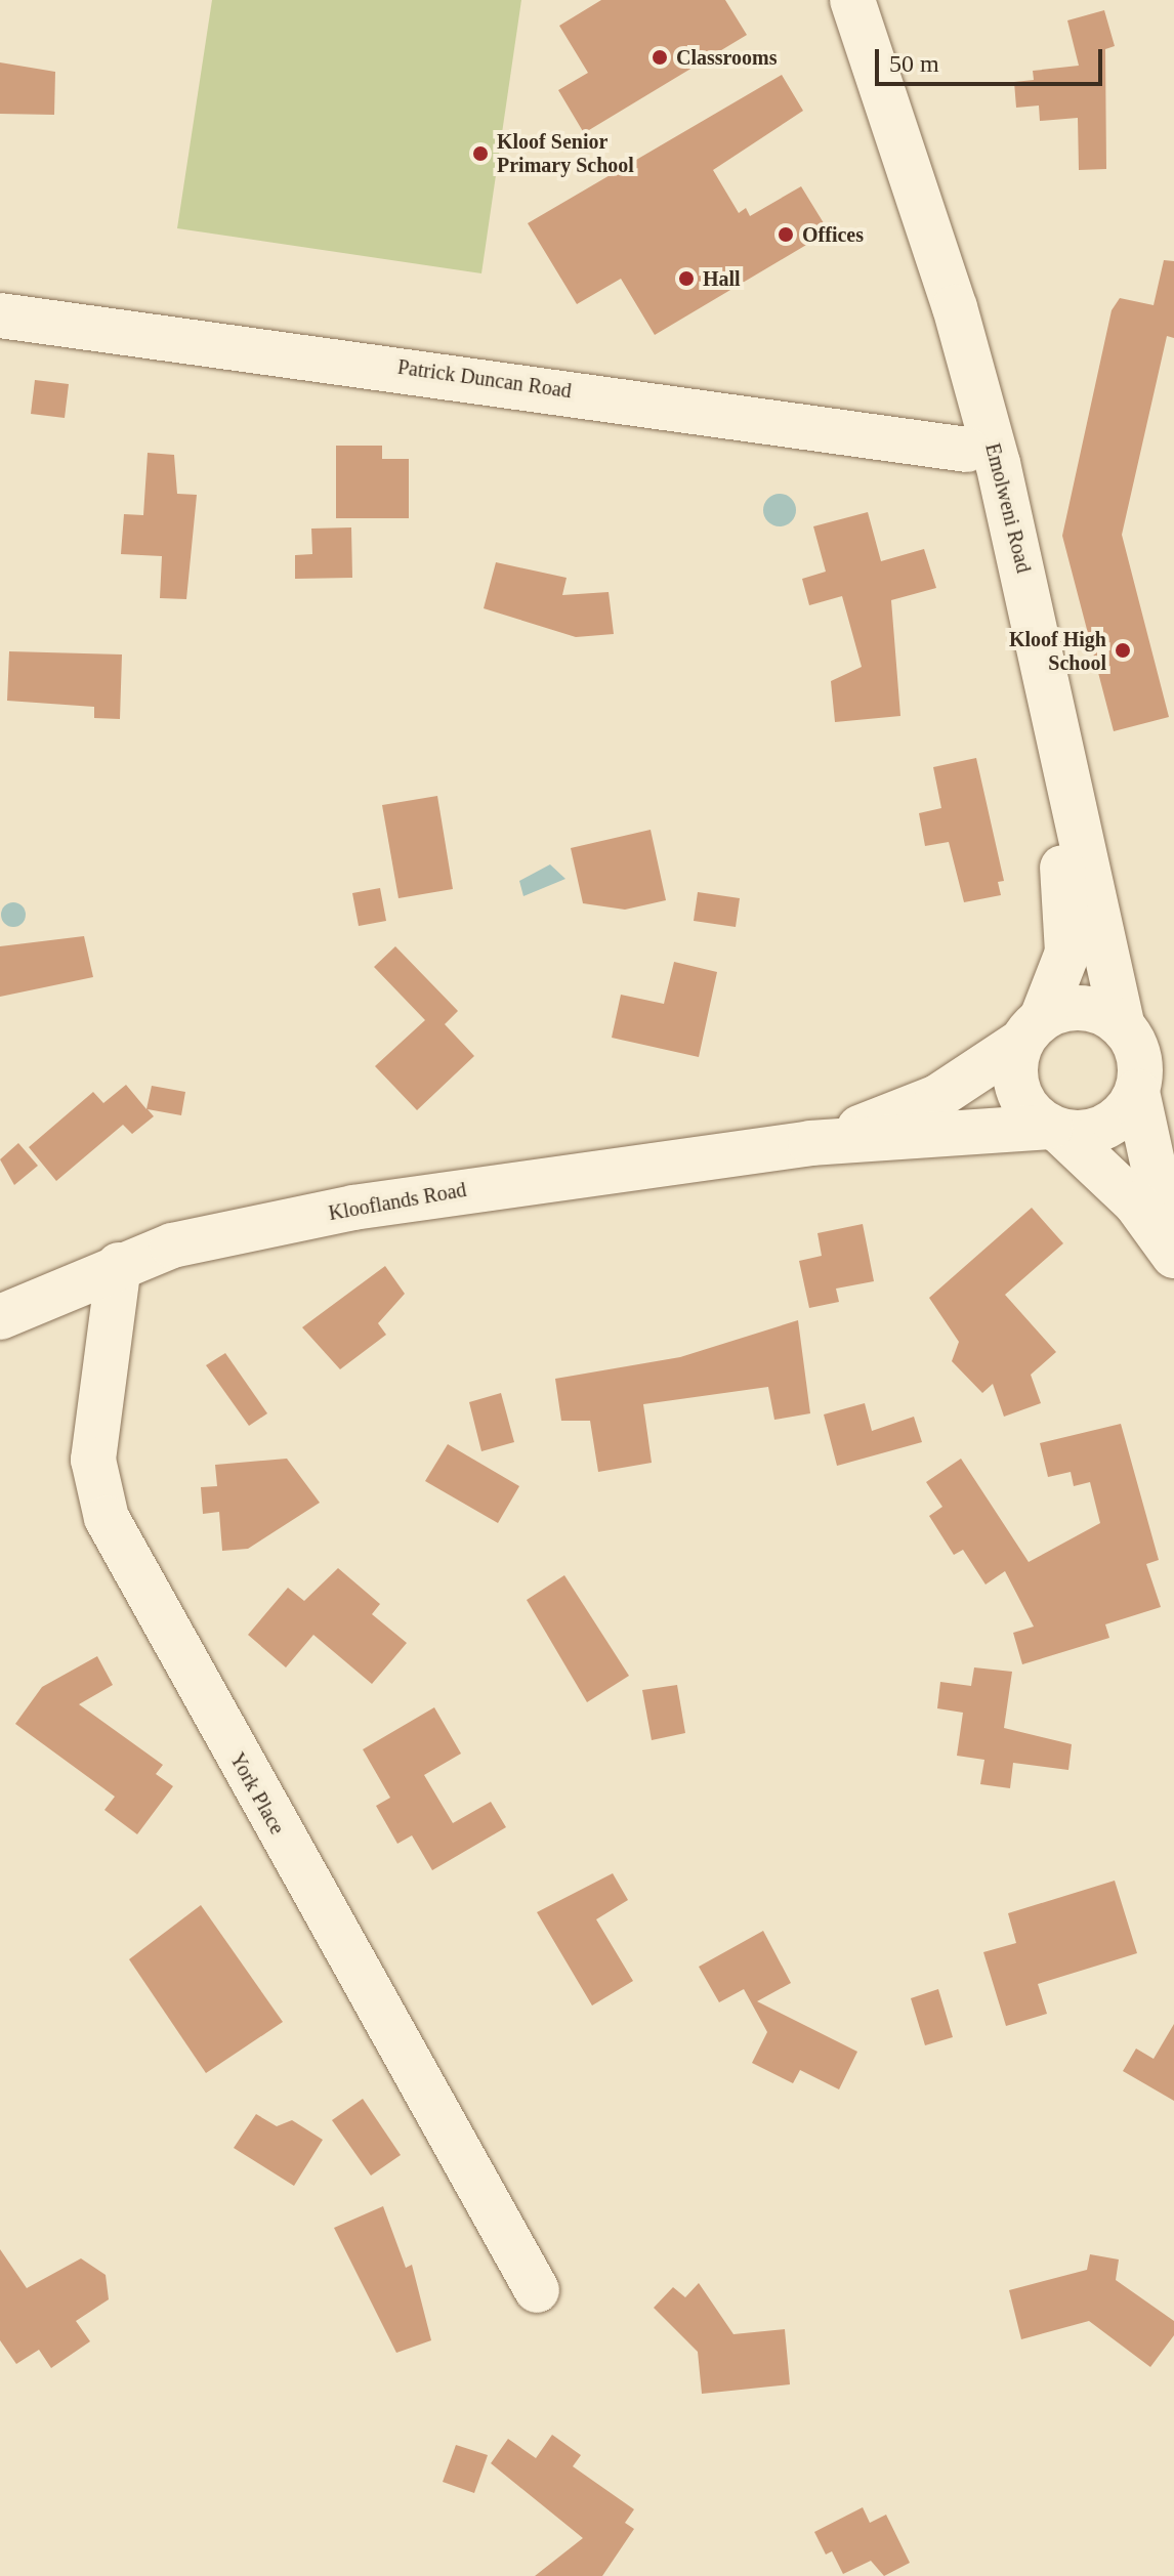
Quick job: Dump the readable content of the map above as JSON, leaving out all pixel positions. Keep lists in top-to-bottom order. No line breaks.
{"streets":{"street":["Patrick Duncan Road","Emolweni Road","Klooflands Road","York Place"]},"crossings":[["Patrick Duncan Road","Emolweni Road"],["Emolweni Road","Klooflands Road"],["Klooflands Road","York Place"]],"places":["Classrooms","Kloof Senior Primary School","Offices","Hall","Kloof High School"],"scale_bar":"50 m"}
